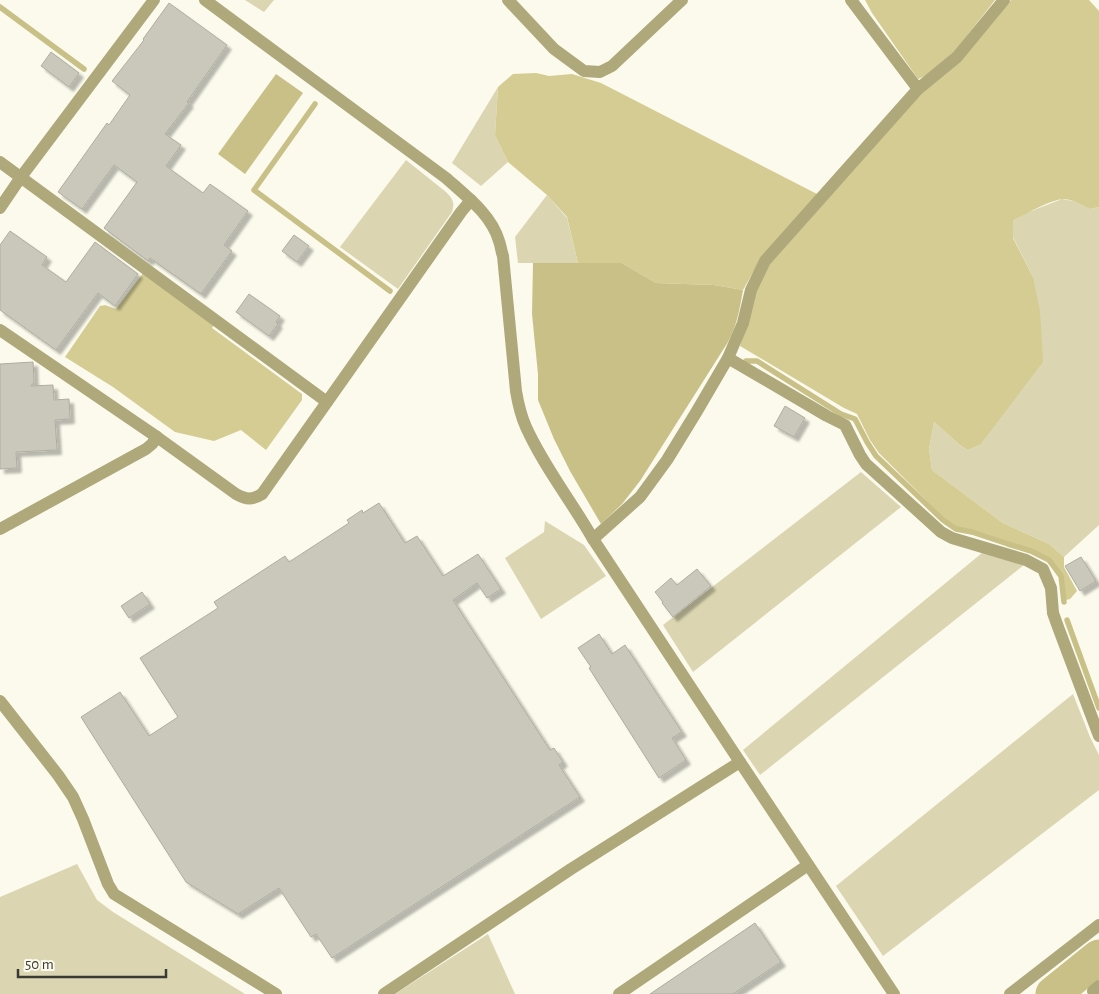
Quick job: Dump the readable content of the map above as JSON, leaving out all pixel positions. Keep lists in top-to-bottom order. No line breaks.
{"scale_bar":"50 m"}
